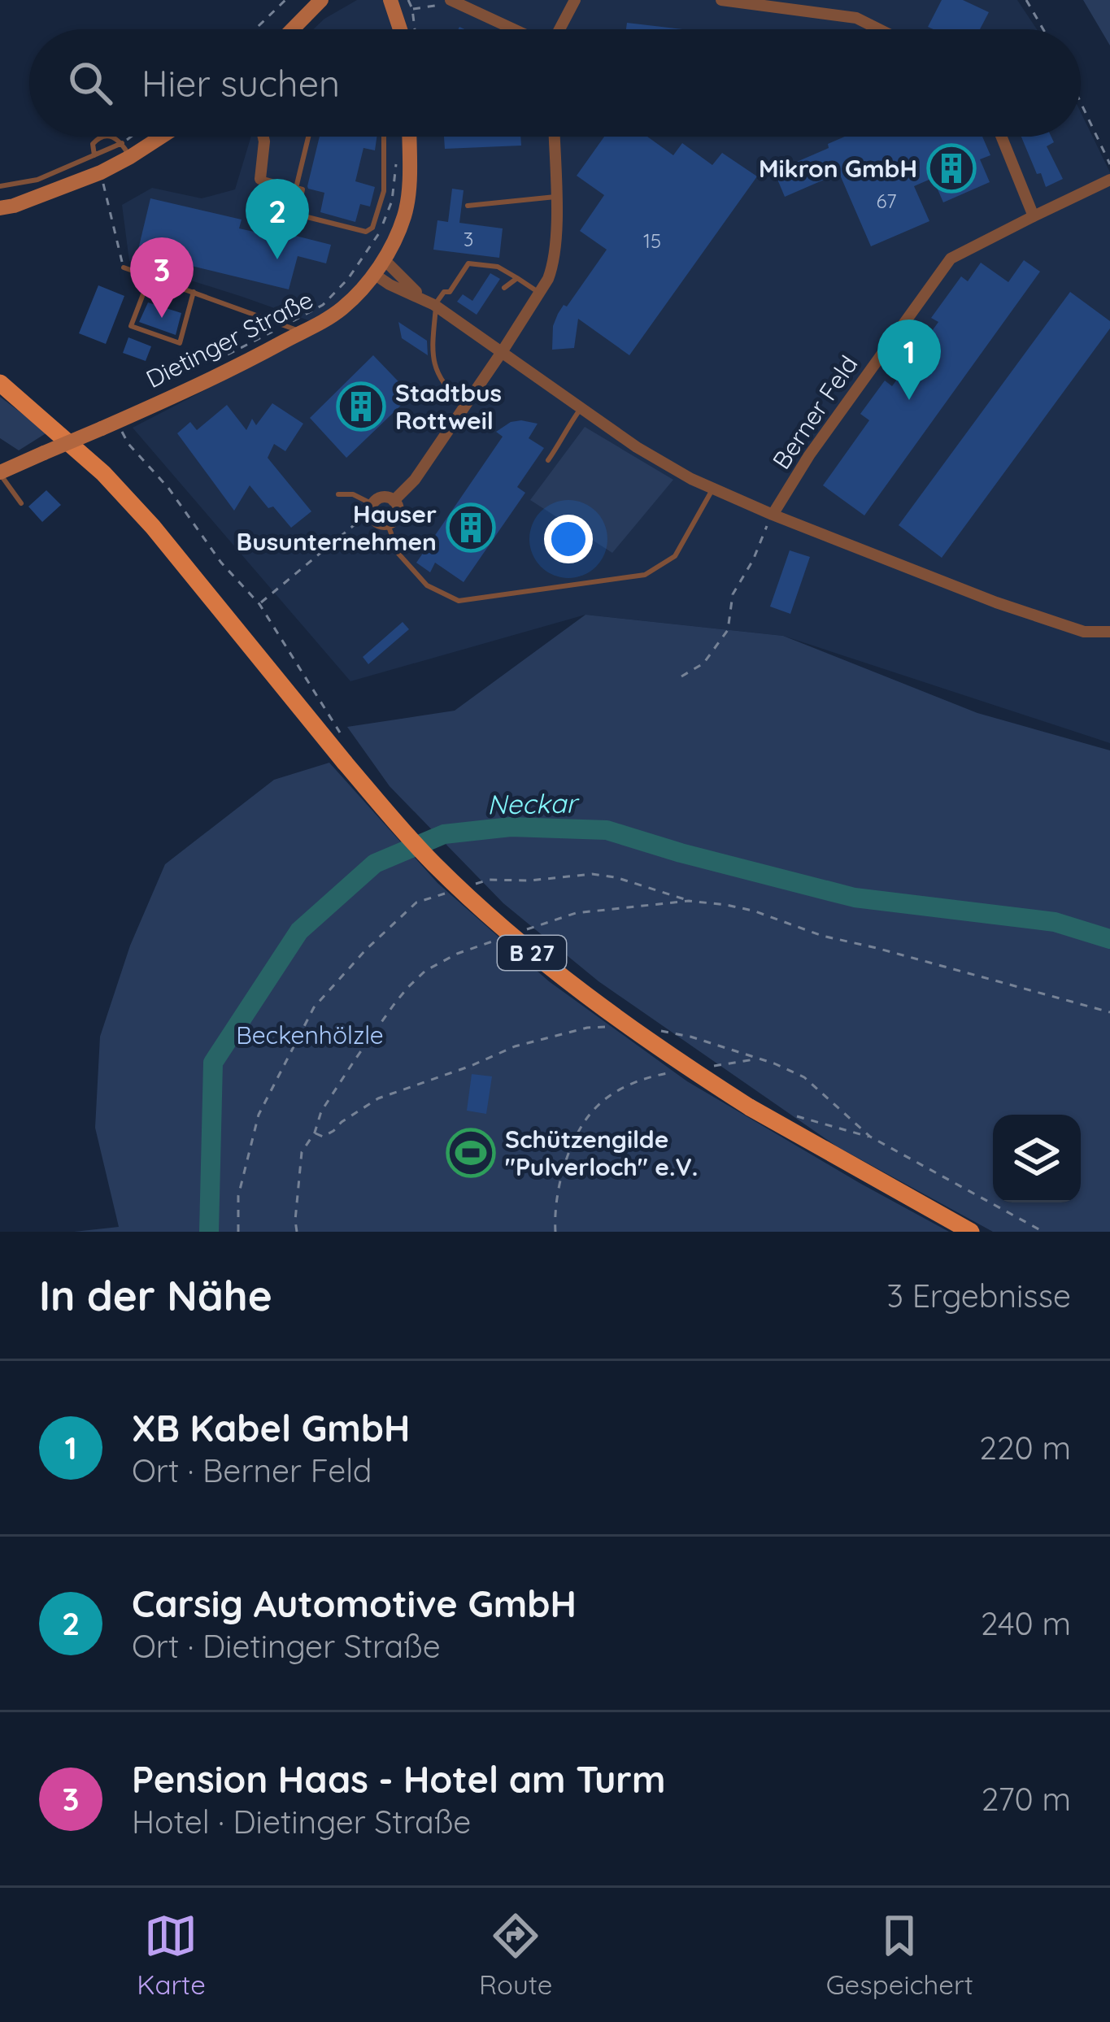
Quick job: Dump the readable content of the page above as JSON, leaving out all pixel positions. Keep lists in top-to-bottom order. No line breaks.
{"streets":{"main road":["B 27"],"street":["Dietinger Straße","Berner Feld"]},"water":["Neckar"],"parks":["Beckenhölzle"],"places":{"building":["Mikron GmbH","Stadtbus Rottweil","Hauser Busunternehmen"],"sports":["Schützengilde \"Pulverloch\" e.V."]},"house_numbers":["67","3","15"],"page":{"search":"Hier suchen","pins":["2","3","1"],"heading":["In der Nähe","3 Ergebnisse"],"list":[{"mark":"1","name":"XB Kabel GmbH","note":"Ort · Berner Feld","value":"220 m"},{"mark":"2","name":"Carsig Automotive GmbH","note":"Ort · Dietinger Straße","value":"240 m"},{"mark":"3","name":"Pension Haas - Hotel am Turm","note":"Hotel · Dietinger Straße","value":"270 m"}],"nav":["Karte","Route","Gespeichert"]}}
